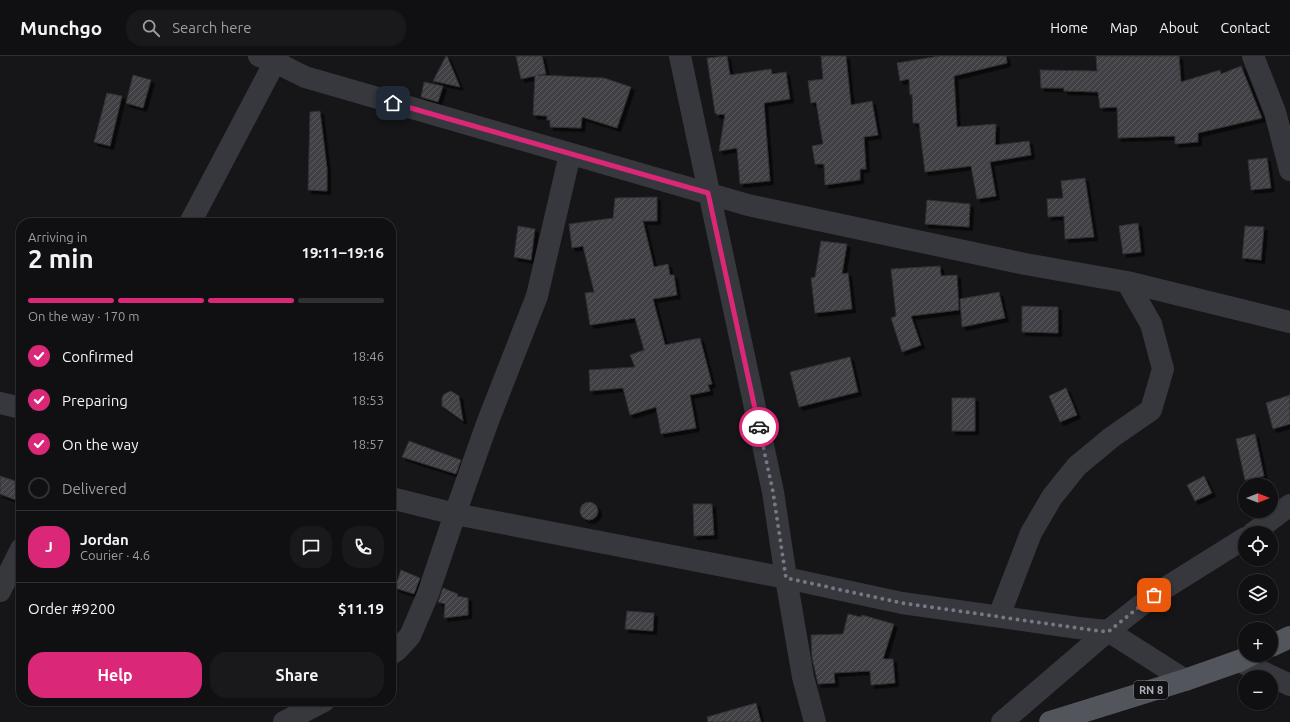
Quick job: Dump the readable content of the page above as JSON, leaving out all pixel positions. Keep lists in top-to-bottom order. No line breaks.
{"streets":{"main road":["RN 8"]},"north":"right","page":{"header":"Munchgo","search":"Search here","nav":["Home","Map","About","Contact"],"heading":["2 min","Arriving in","19:11–19:16"],"panel":["Jordan","Courier · 4.6","Order #9200","$11.19"],"bar":"On the way · 170 m","list":[["Confirmed","18:46"],["Preparing","18:53"],["On the way","18:57"],"Delivered"],"map_buttons":["+","−"],"round":"J","buttons":["Help","Share"]}}
